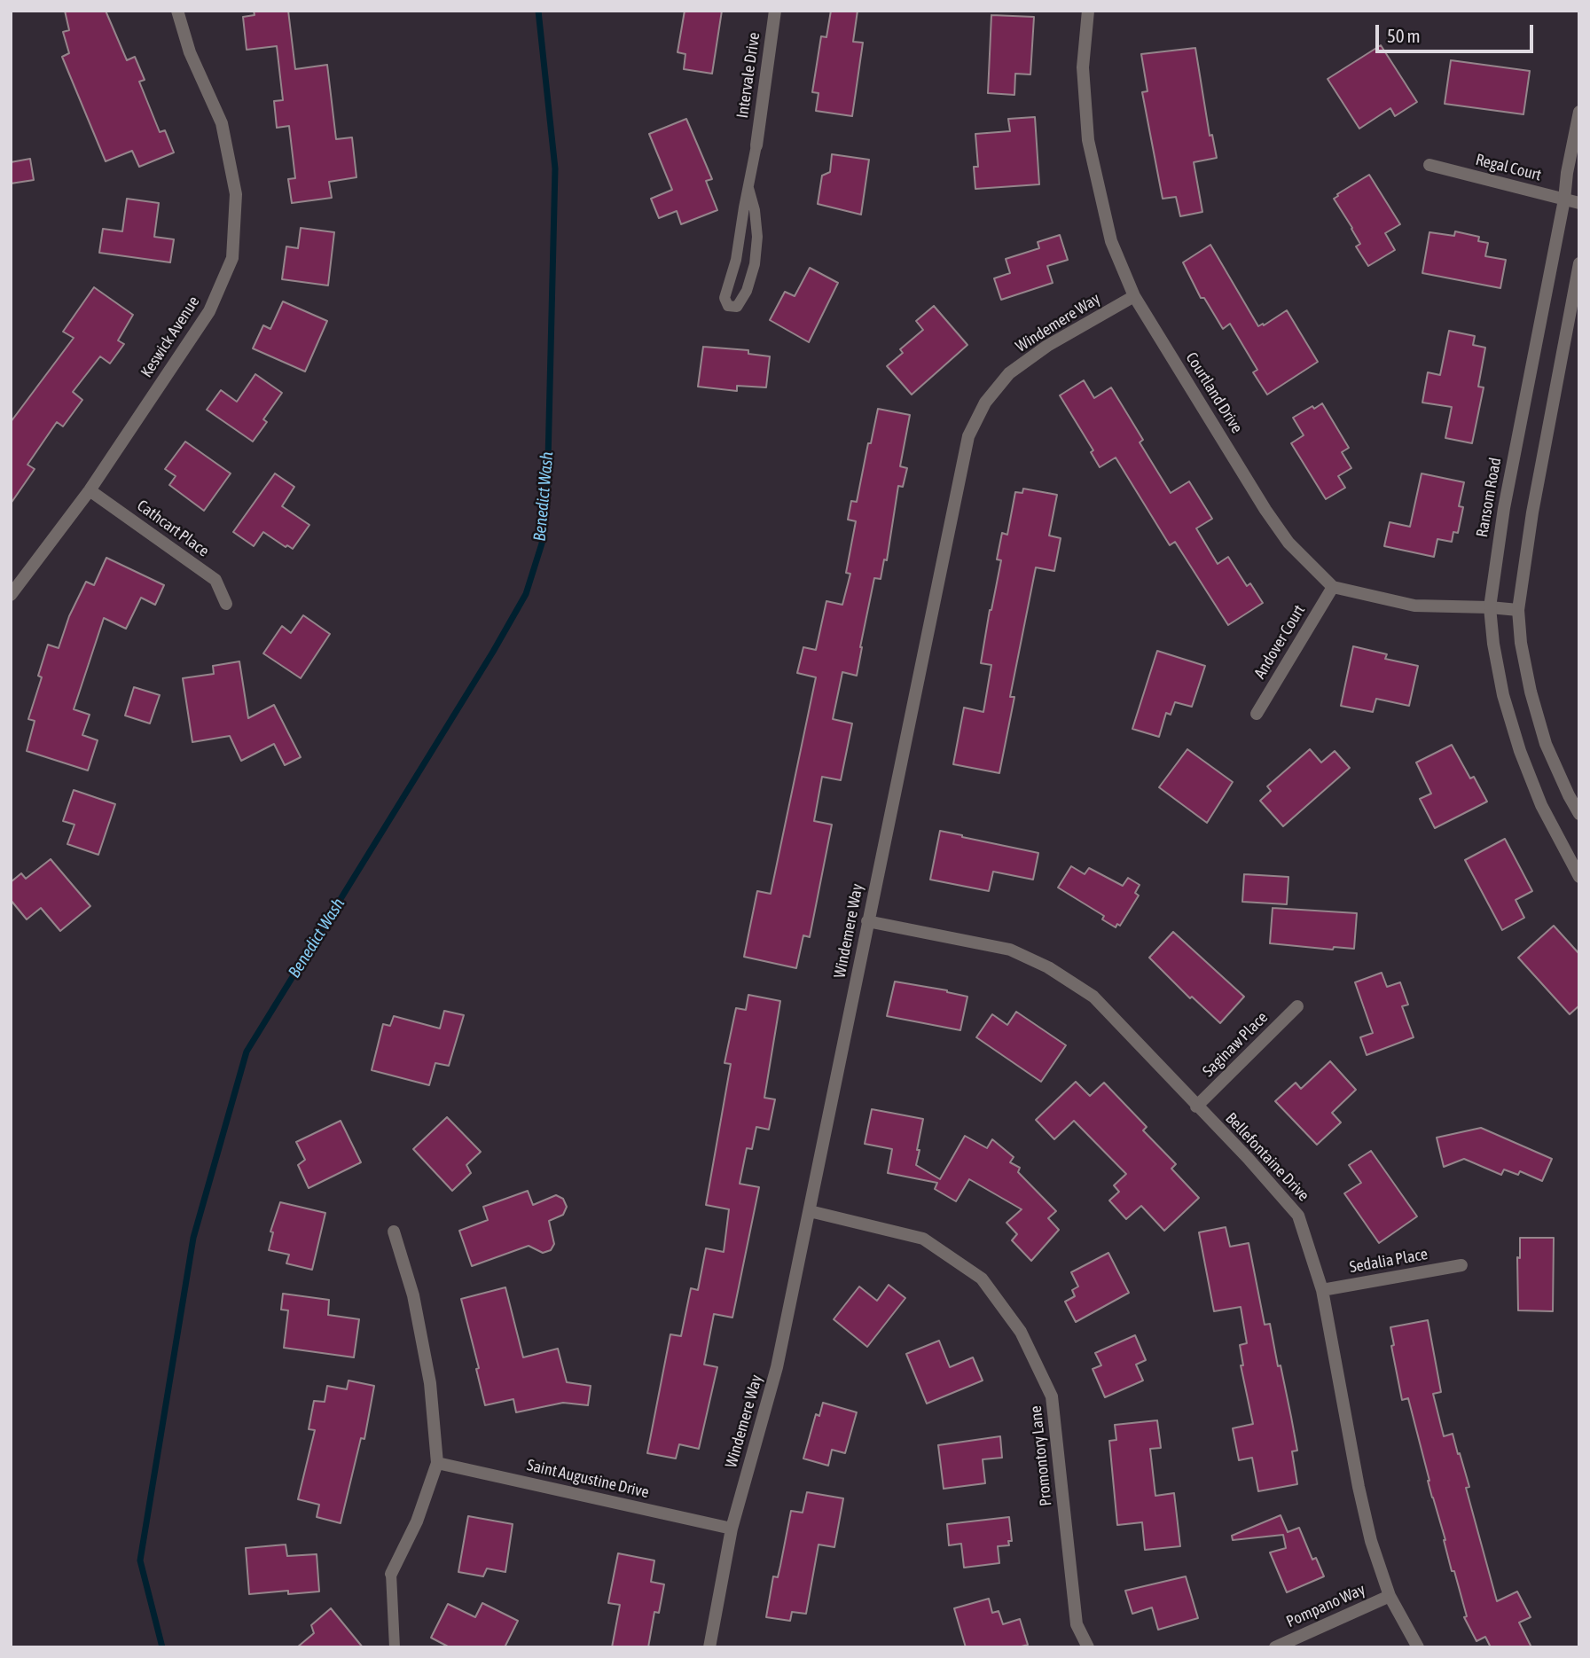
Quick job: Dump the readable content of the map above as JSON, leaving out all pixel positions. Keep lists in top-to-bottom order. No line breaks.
{"streets":{"street":["Intervale Drive","Regal Court","Windemere Way","Keswick Avenue","Courtland Drive","Ransom Road","Cathcart Place","Andover Court","Saginaw Place","Bellefontaine Drive","Sedalia Place","Promontory Lane","Saint Augustine Drive","Pompano Way"]},"crossings":[["Regal Court","Ransom Road"],["Windemere Way","Courtland Drive"],["Windemere Way","Bellefontaine Drive"],["Windemere Way","Promontory Lane"],["Windemere Way","Saint Augustine Drive"],["Keswick Avenue","Cathcart Place"],["Courtland Drive","Andover Court"],["Saginaw Place","Bellefontaine Drive"],["Bellefontaine Drive","Sedalia Place"],["Bellefontaine Drive","Pompano Way"]],"water":["Benedict Wash"],"scale_bar":"50 m"}
